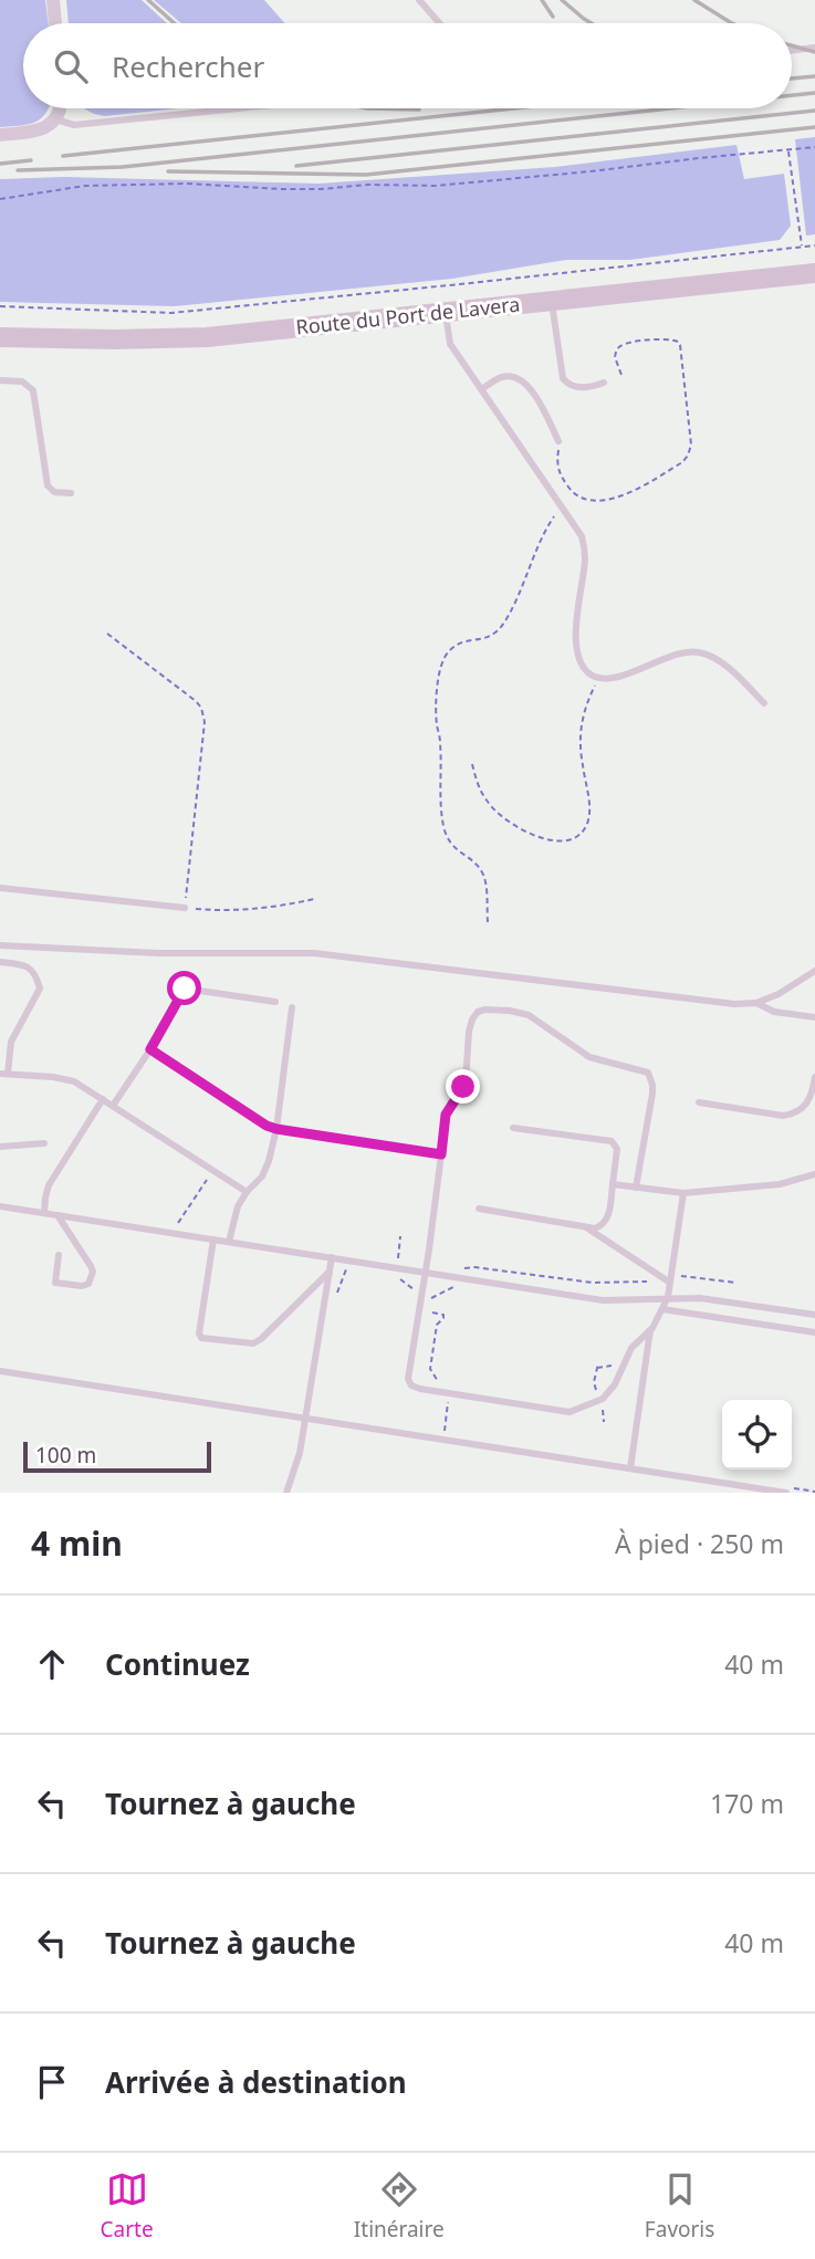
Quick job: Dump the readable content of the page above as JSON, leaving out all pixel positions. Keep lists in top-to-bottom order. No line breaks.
{"streets":{"street":["Route du Port de Lavera"]},"scale_bar":"100 m","page":{"search":"Rechercher","scale":"100 m","heading":["4 min","À pied · 250 m"],"list":[["Continuez","40 m"],["Tournez à gauche","170 m"],["Tournez à gauche","40 m"],"Arrivée à destination"],"nav":["Carte","Itinéraire","Favoris"]}}
